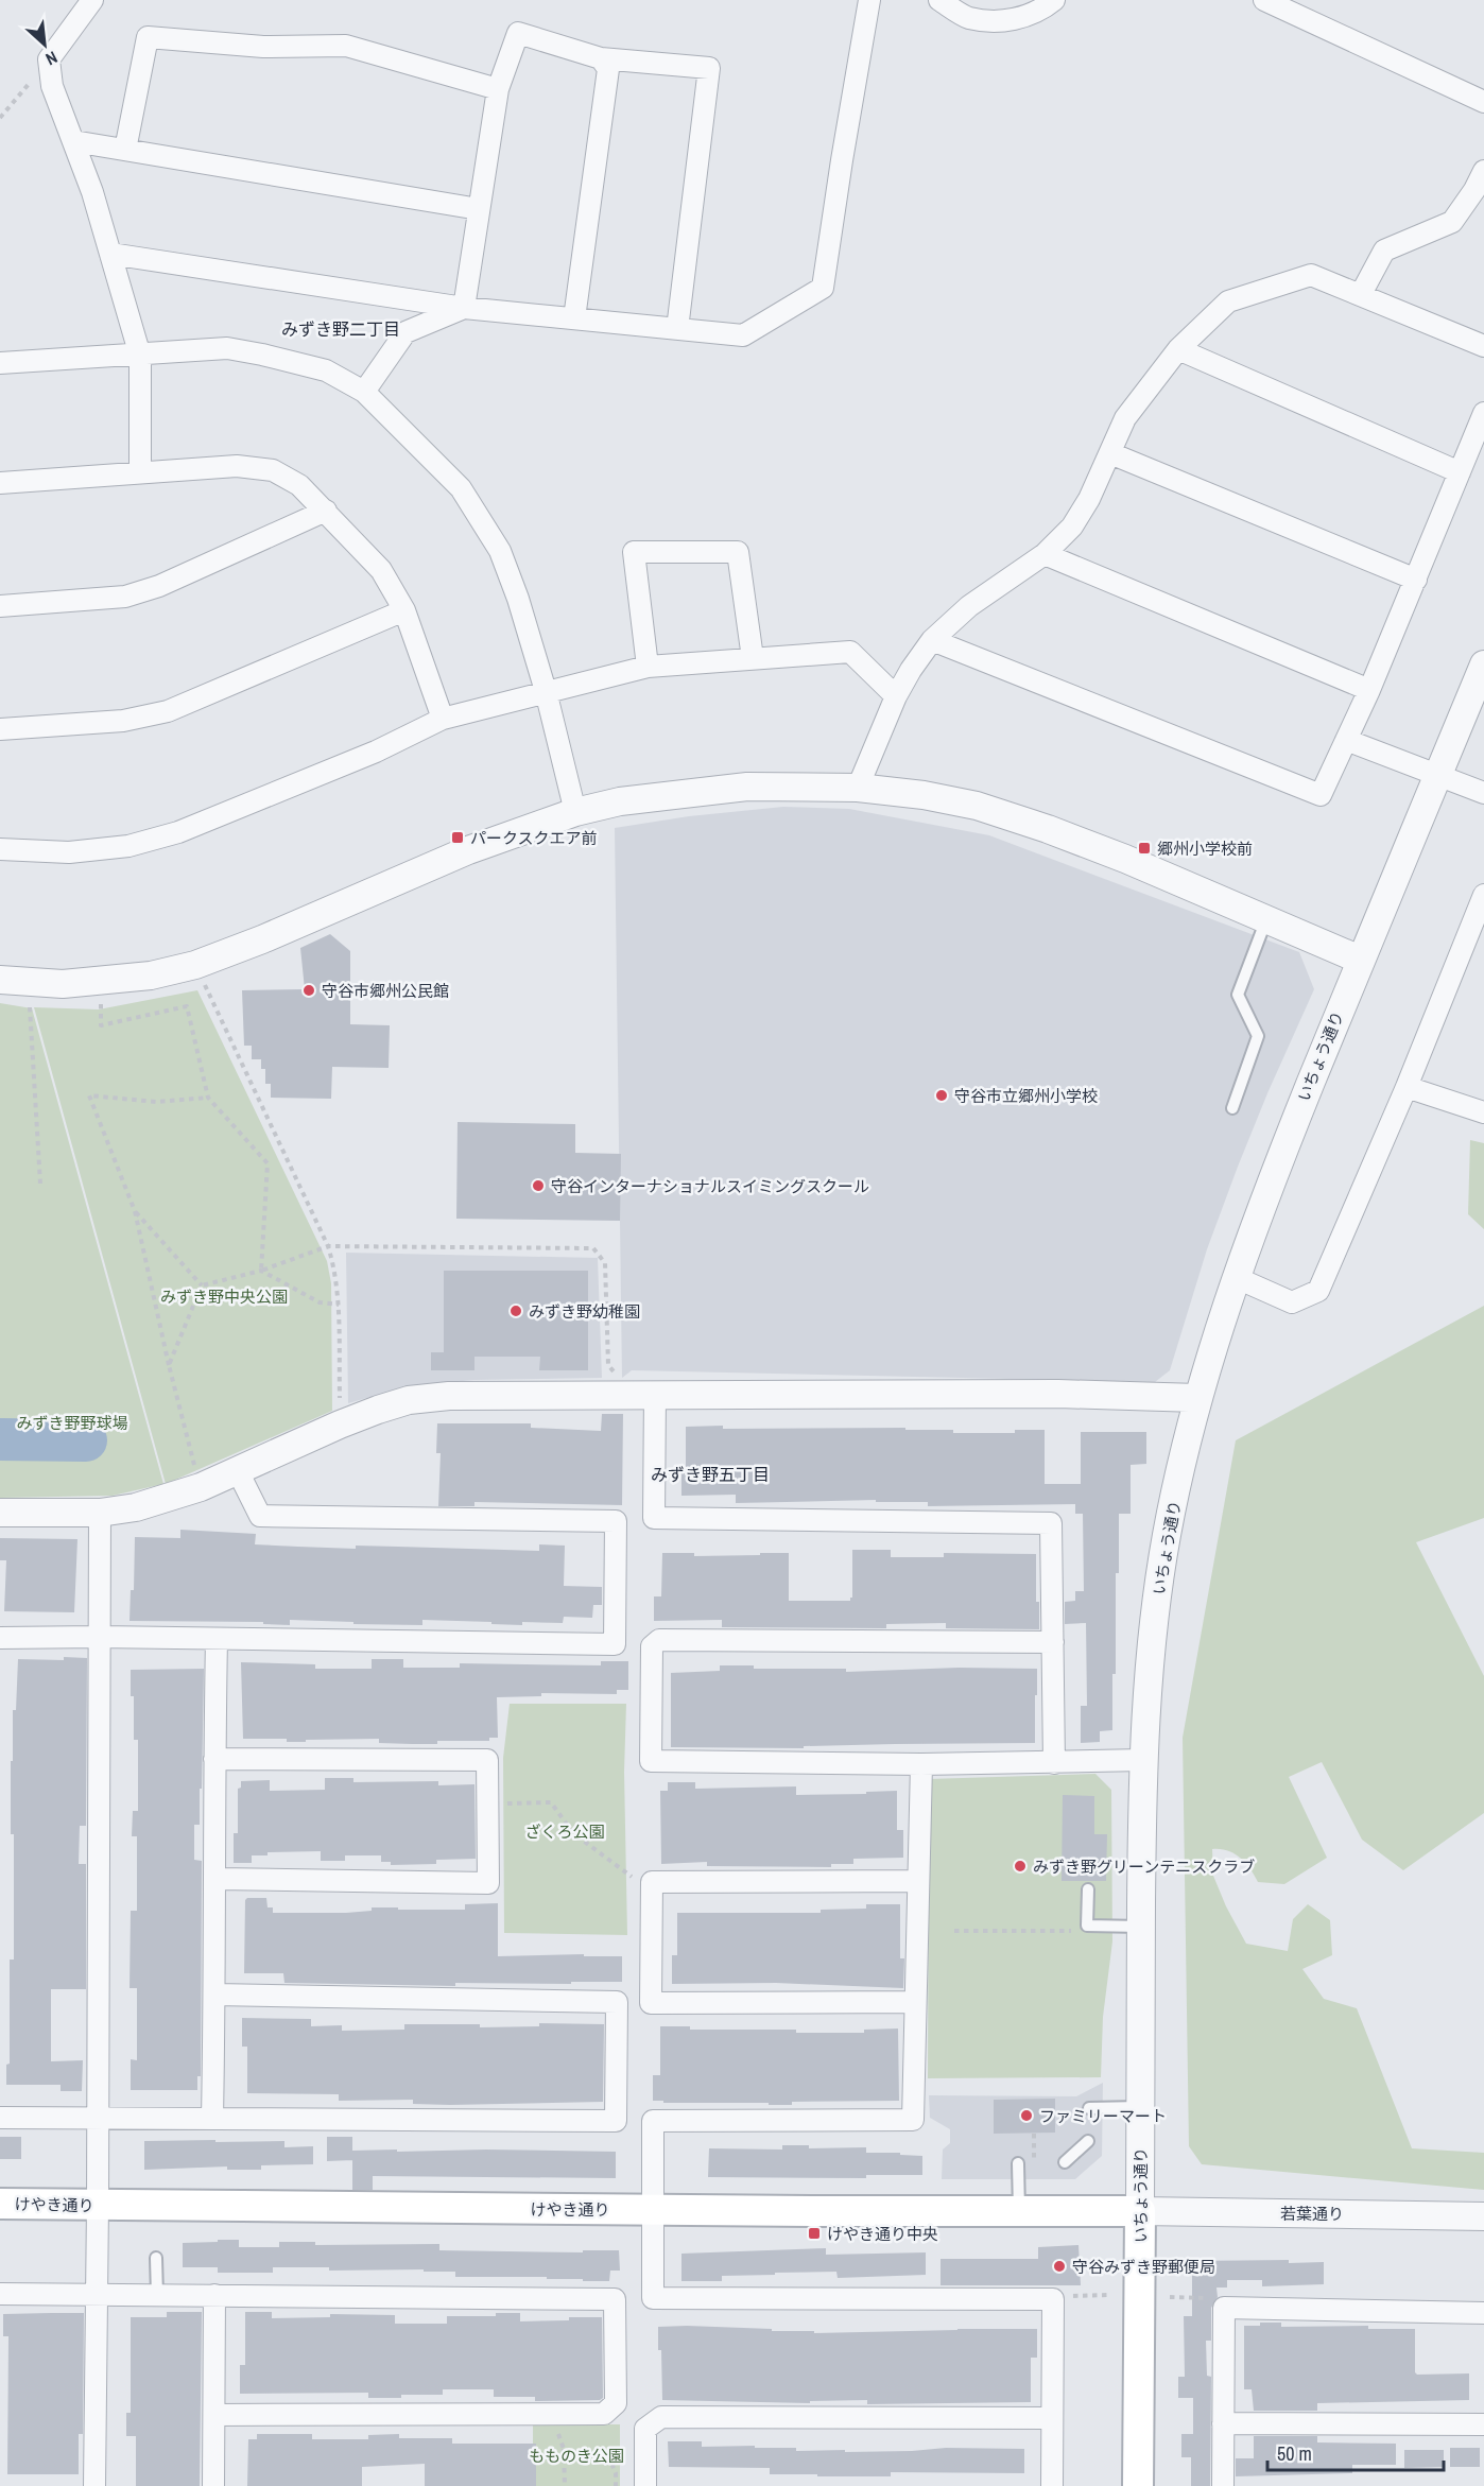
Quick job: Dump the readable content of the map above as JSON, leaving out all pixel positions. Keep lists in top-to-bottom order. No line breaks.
{"streets":{"main road":["いちょう通り","けやき通り"],"street":["若葉通り"]},"crossings":[["いちょう通り","けやき通り"],["いちょう通り","若葉通り"],["けやき通り","若葉通り"]],"districts":["みずき野二丁目","みずき野五丁目"],"parks":["みずき野中央公園","みずき野野球場","ざくろ公園","もものき公園"],"places":{"transit":["パークスクエア前","郷州小学校前","けやき通り中央"],"other":["守谷市郷州公民館","守谷市立郷州小学校","守谷インターナショナルスイミングスクール","みずき野幼稚園","みずき野グリーンテニスクラブ","ファミリーマート","守谷みずき野郵便局"]},"scale_bar":"50 m","north":"bottom right"}
